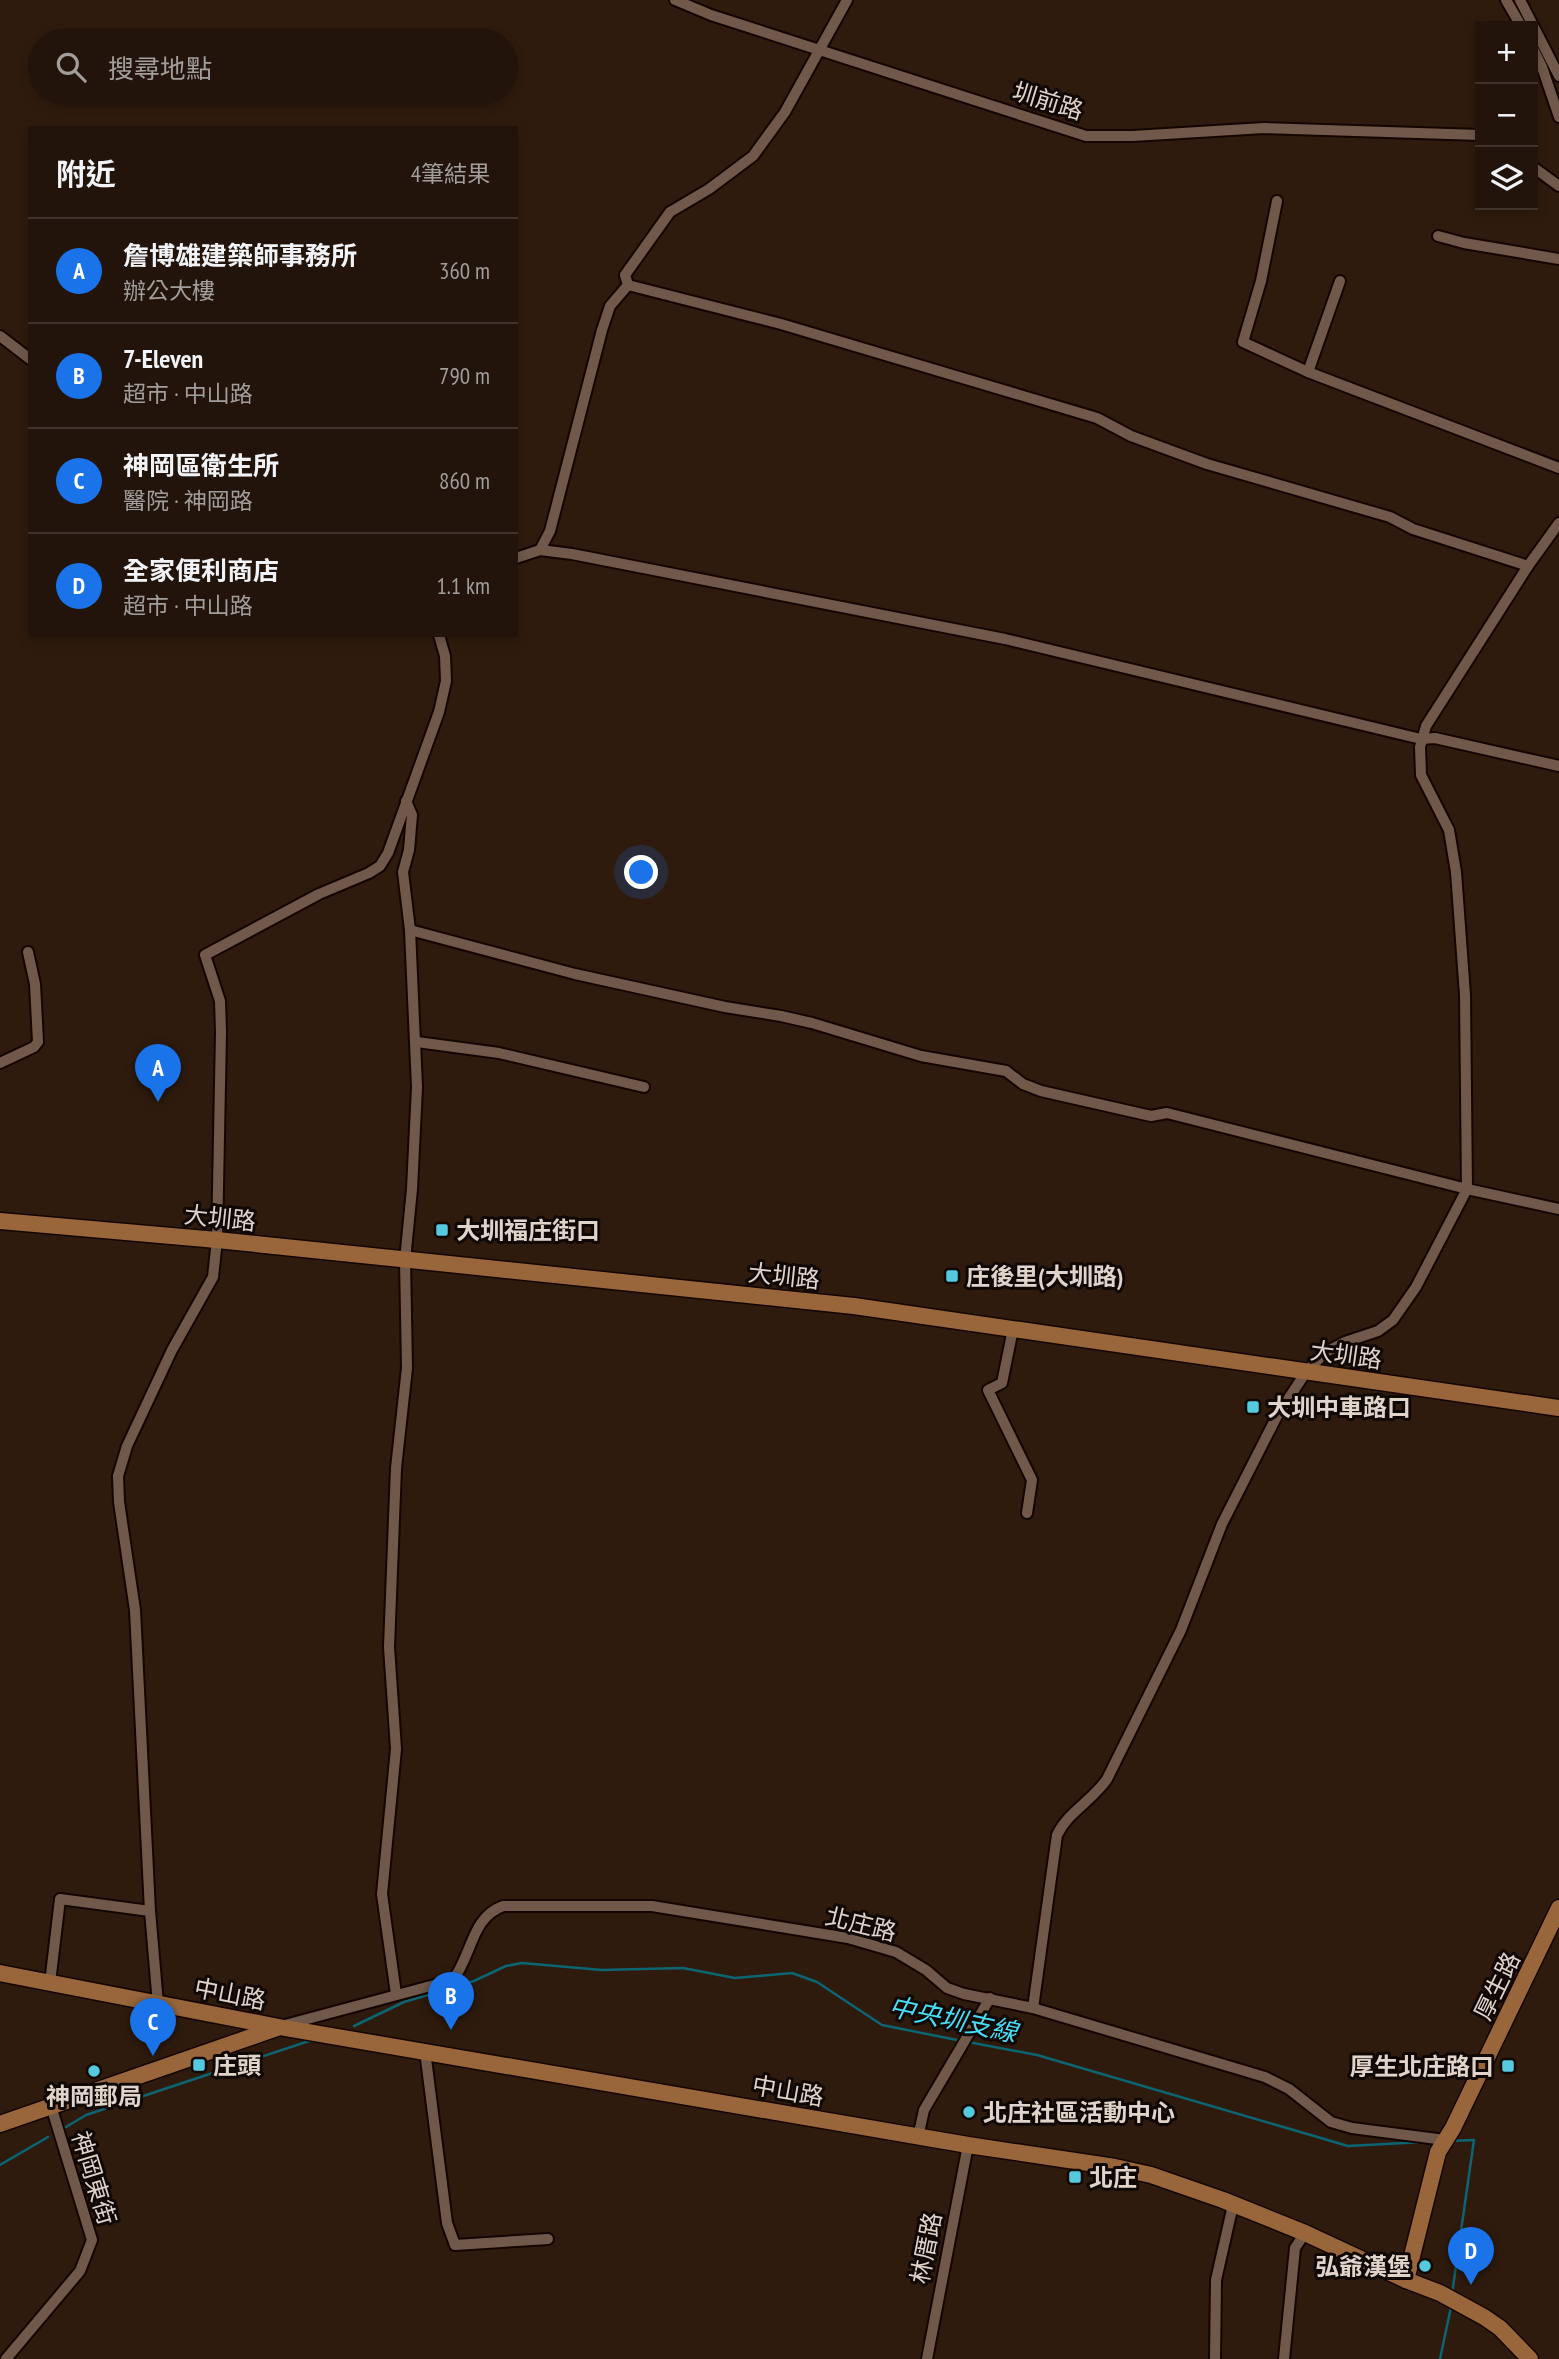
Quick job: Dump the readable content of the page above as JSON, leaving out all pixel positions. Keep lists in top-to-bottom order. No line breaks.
{"streets":{"street":["圳前路","大圳路","北庄路","厚生路","中山路","神岡東街","林厝路"]},"crossings":[["北庄路","厚生路"],["北庄路","中山路"],["厚生路","中山路"],["中山路","林厝路"]],"water":["中央圳支線"],"places":{"transit":["大圳福庄街口","庄後里(大圳路)","大圳中車路口","庄頭","厚生北庄路口","北庄"],"other":["神岡郵局","北庄社區活動中心","弘爺漢堡"]},"page":{"map_buttons":["+","−"],"search":"搜尋地點","heading":["附近","4筆結果"],"list":[{"mark":"A","name":"詹博雄建築師事務所","note":"辦公大樓","value":"360 m"},{"mark":"B","name":"7-Eleven","note":"超市 · 中山路","value":"790 m"},{"mark":"C","name":"神岡區衛生所","note":"醫院 · 神岡路","value":"860 m"},{"mark":"D","name":"全家便利商店","note":"超市 · 中山路","value":"1.1 km"}],"pins":["A","B","C","D"]}}
